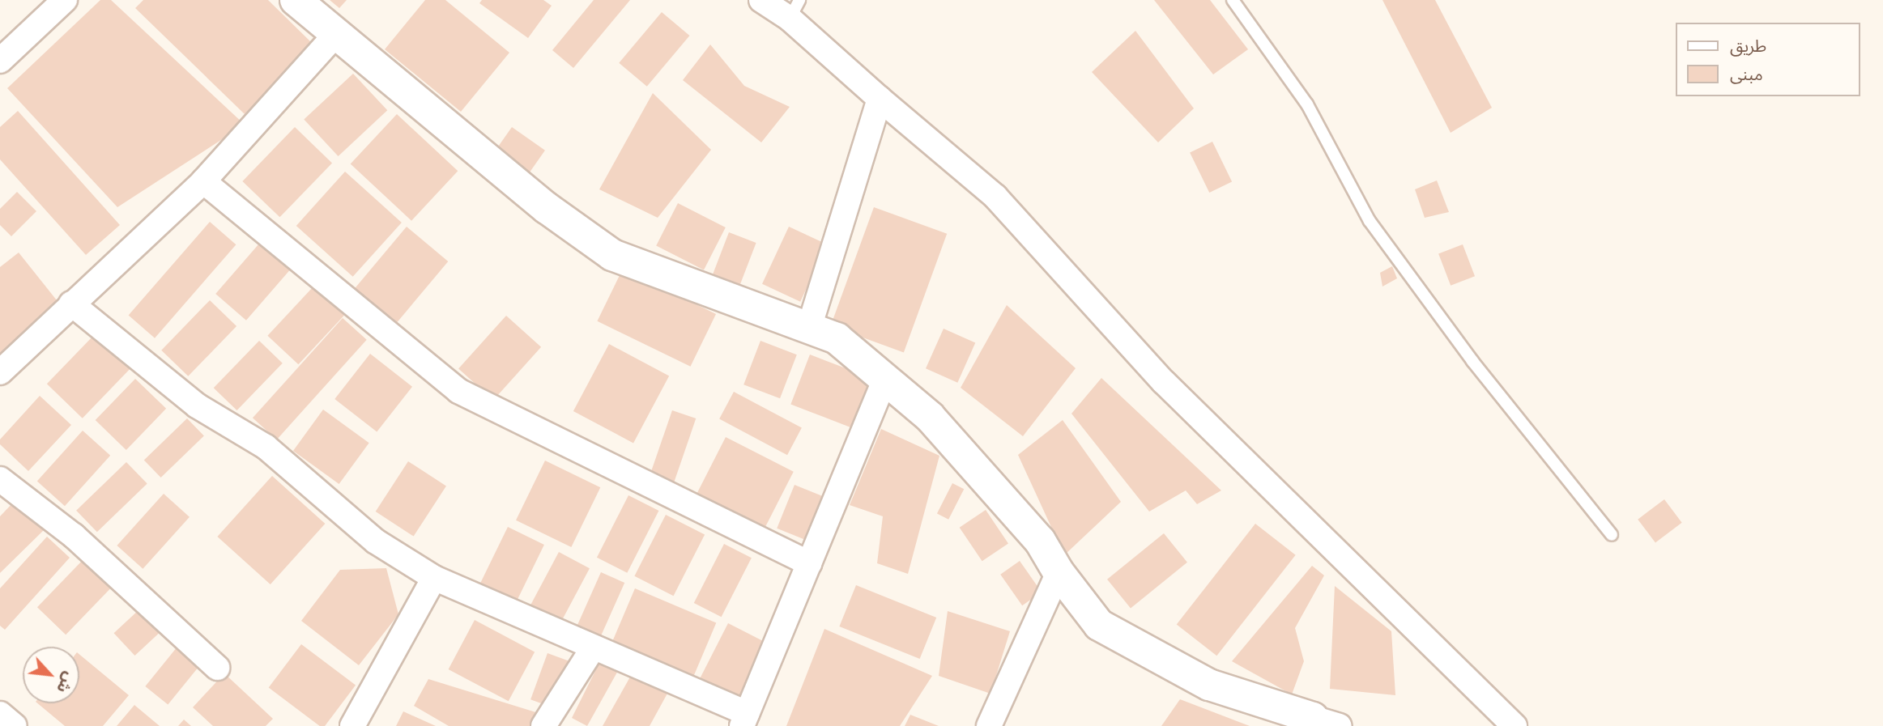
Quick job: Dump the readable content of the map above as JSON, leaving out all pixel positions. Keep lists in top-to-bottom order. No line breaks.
{"legend":["طريق","مبنى"],"north":"bottom right"}
